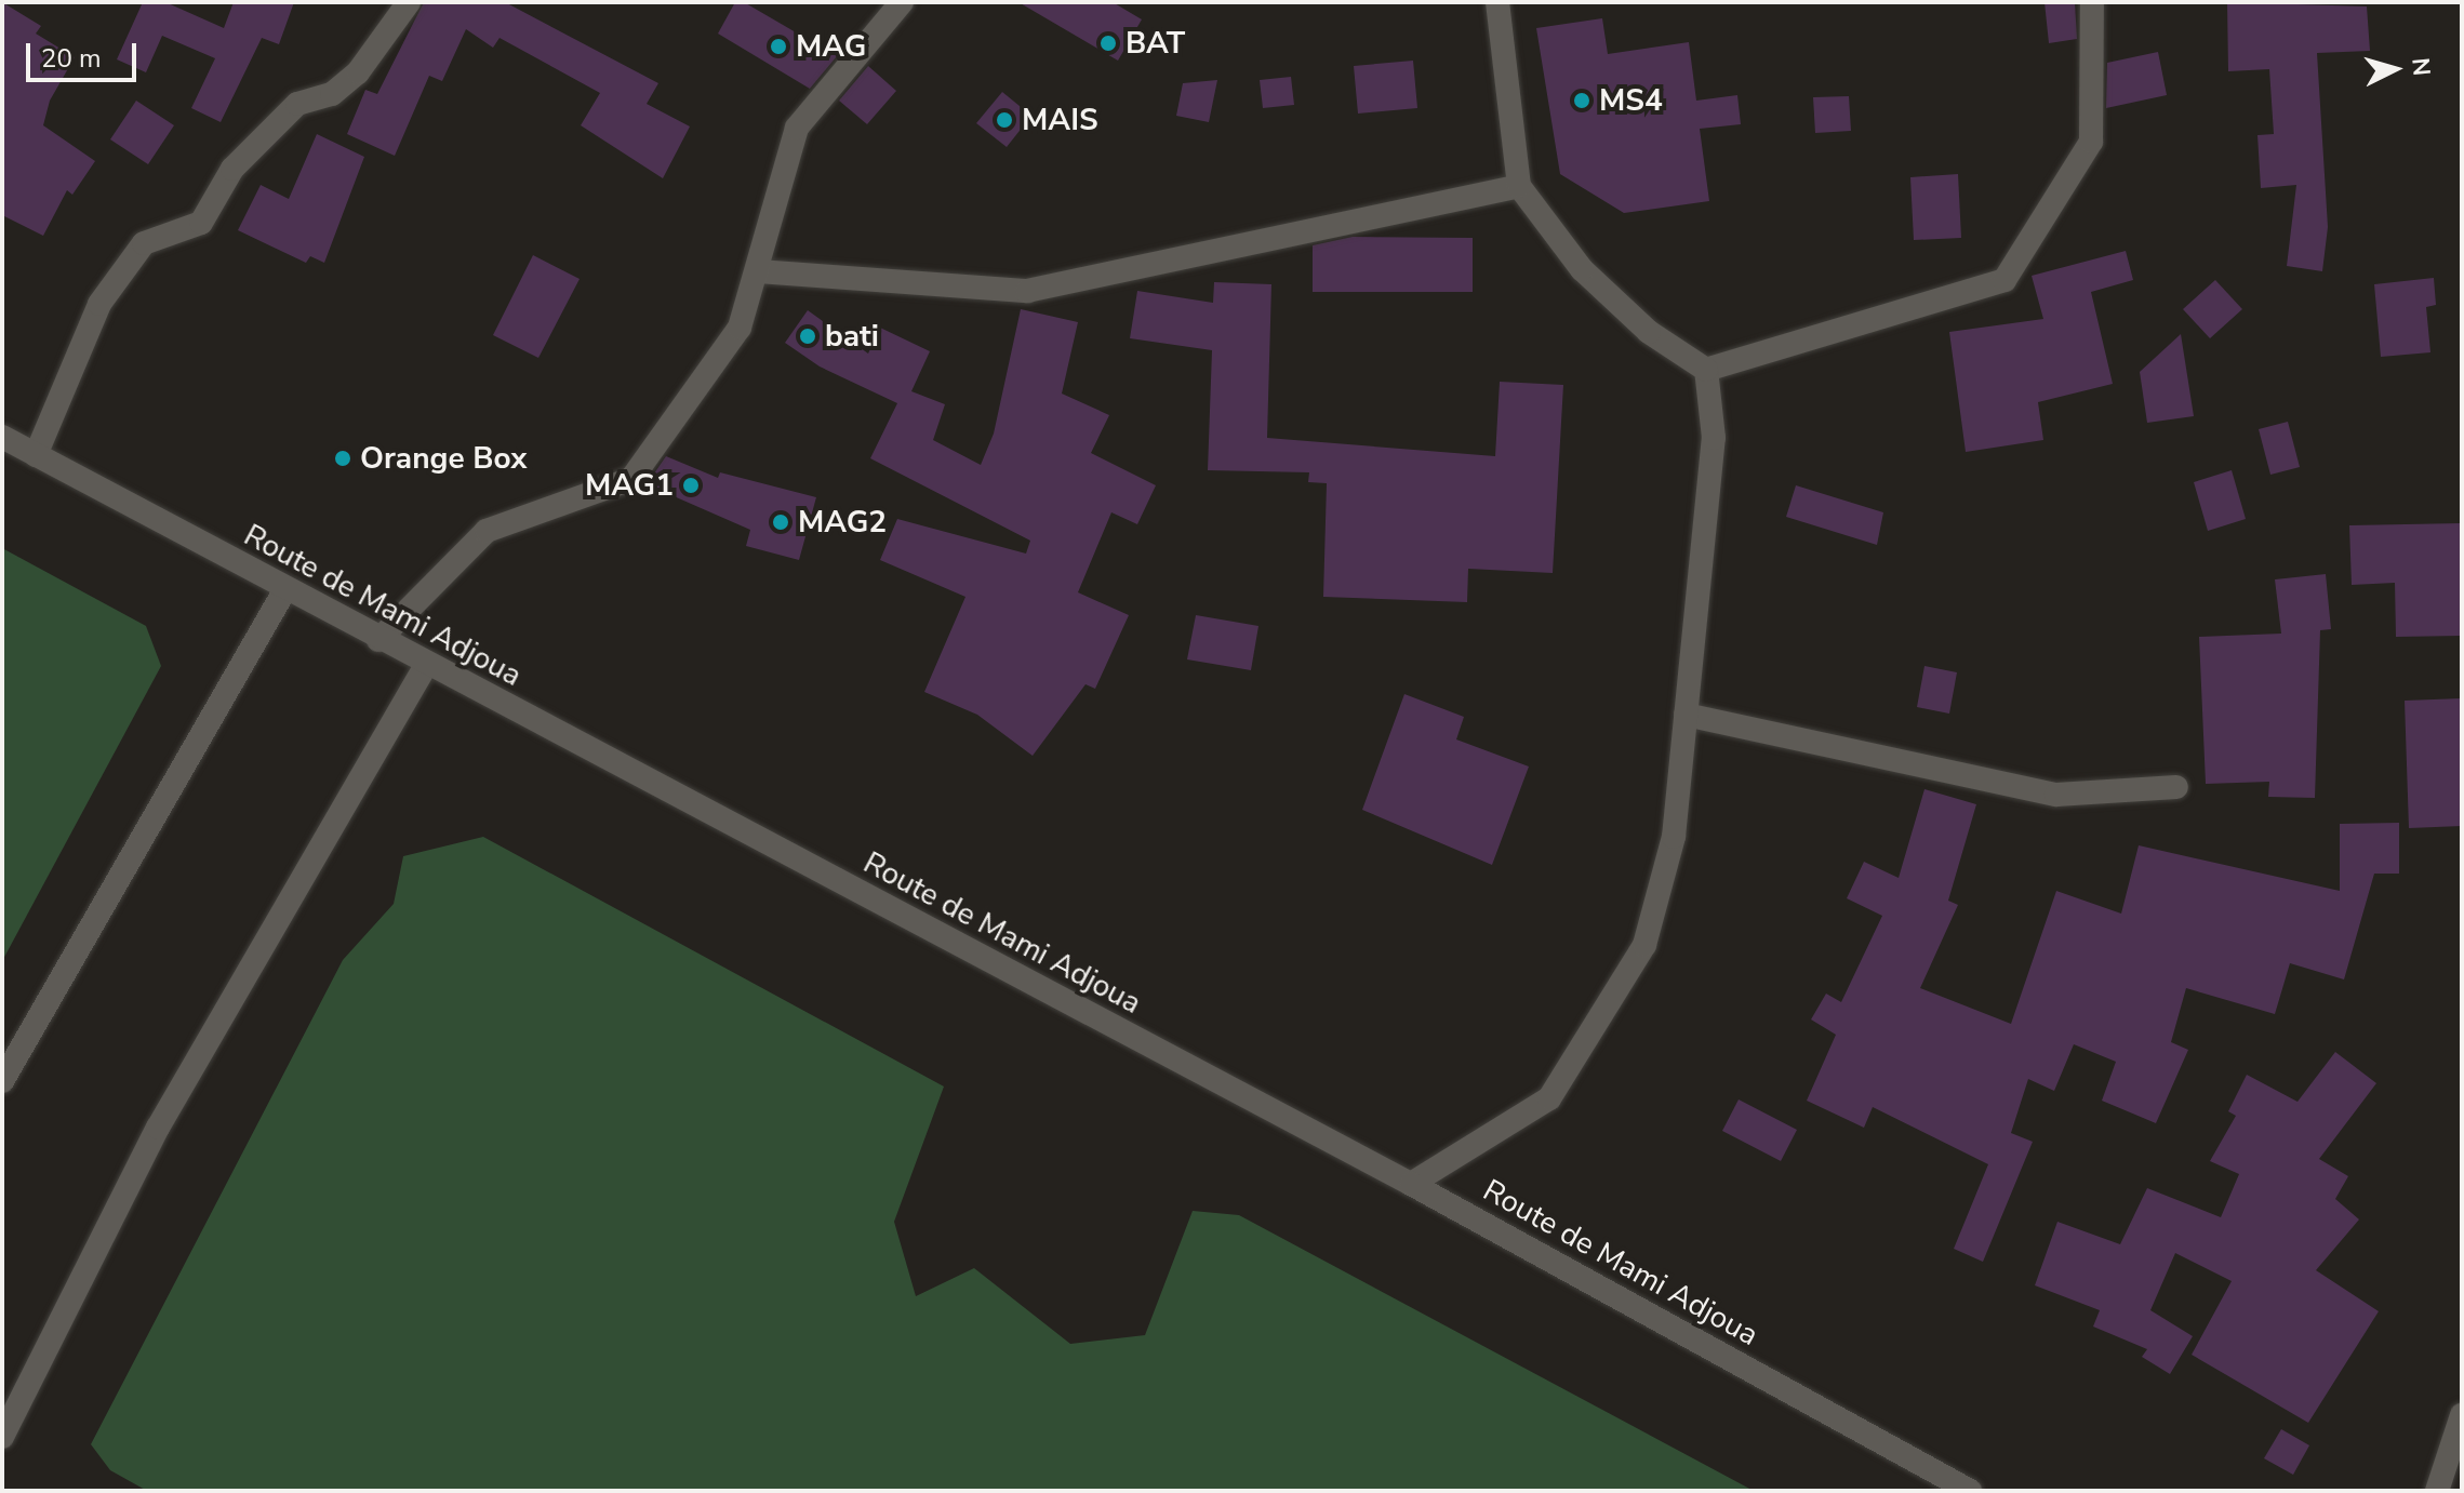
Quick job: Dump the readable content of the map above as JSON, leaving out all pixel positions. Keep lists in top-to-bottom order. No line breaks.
{"streets":{"street":["Route de Mami Adjoua"]},"places":["BAT","MAG","MS4","MAIS","bati","Orange Box","MAG1","MAG2"],"scale_bar":"20 m","north":"right"}
